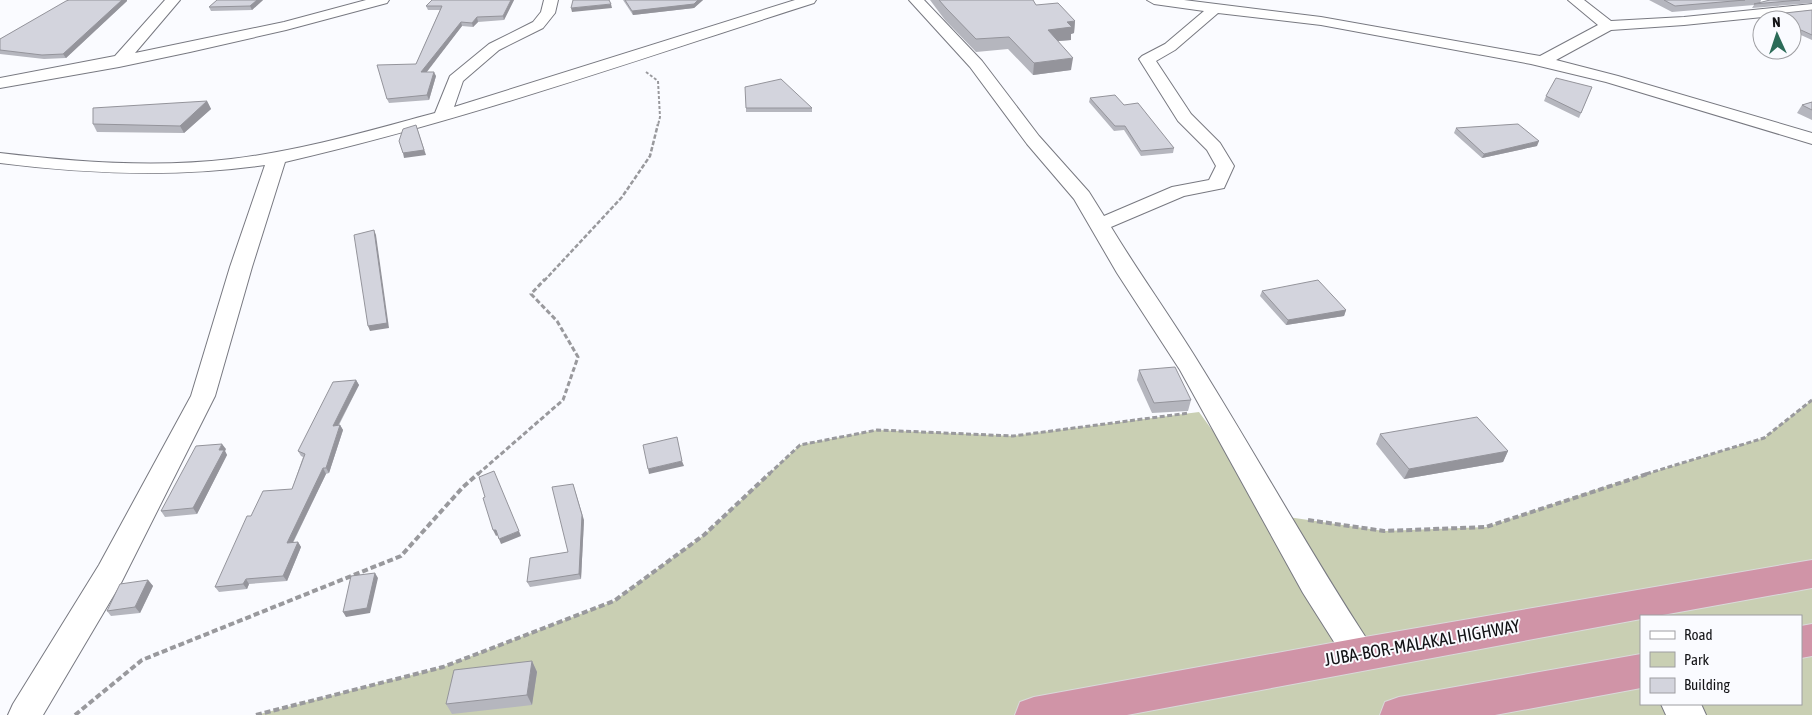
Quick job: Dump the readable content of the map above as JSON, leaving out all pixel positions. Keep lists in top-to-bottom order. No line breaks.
{"streets":{"highway":["JUBA-BOR-MALAKAL HIGHWAY"]},"legend":["Road","Park","Building"],"north":"top"}
